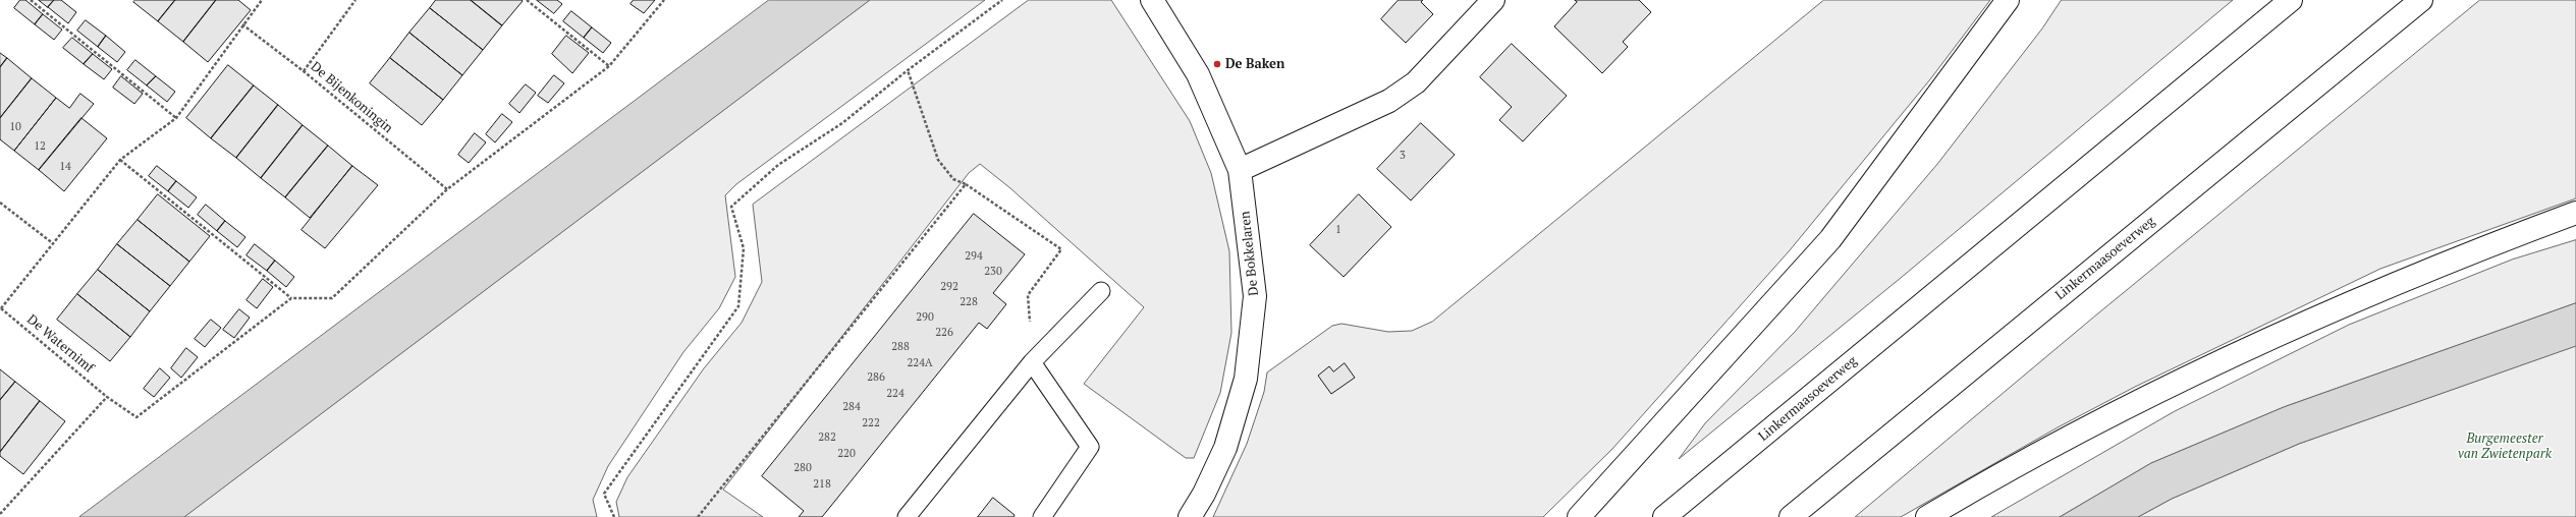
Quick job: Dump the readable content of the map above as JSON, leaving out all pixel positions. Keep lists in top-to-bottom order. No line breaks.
{"streets":{"main road":["De Bokkelaren","Linkermaasoeverweg"],"path":["De Bijenkoningin","De Waternimf"]},"parks":["Burgemeester van Zwietenpark"],"places":["De Baken"],"house_numbers":["10","12","3","14","1","294","230","292","228","290","226","288","224A","286","224","284","222","282","220","280","218"]}
